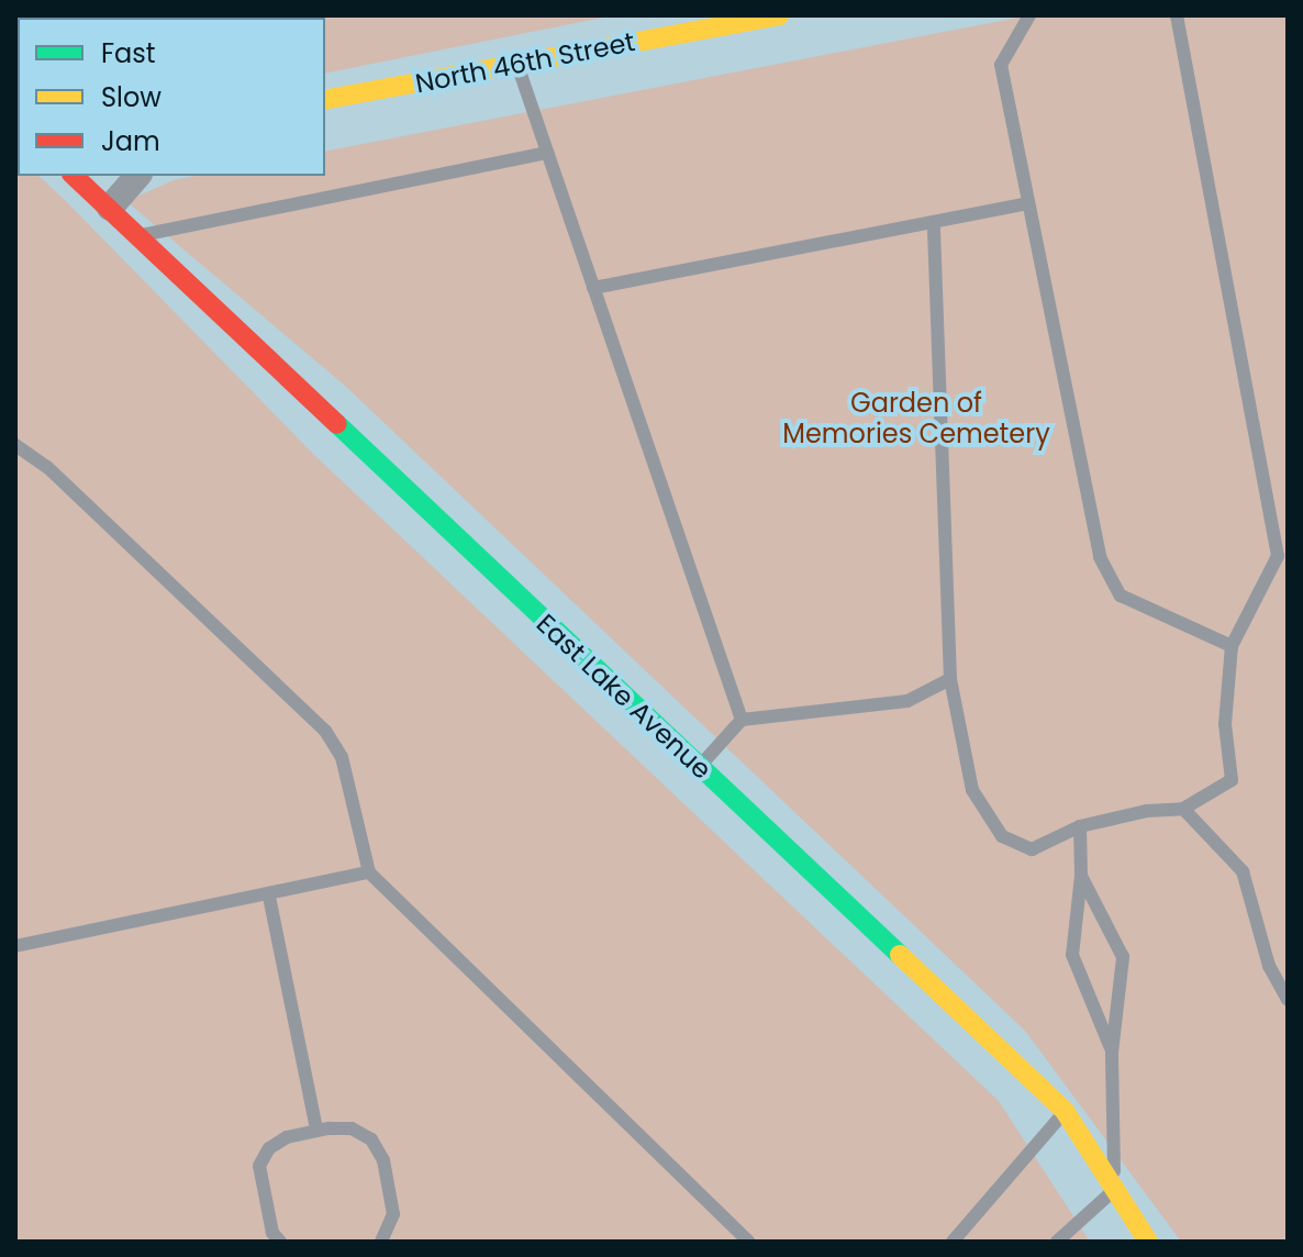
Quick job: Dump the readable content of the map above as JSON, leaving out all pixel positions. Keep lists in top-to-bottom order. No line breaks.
{"streets":{"street":["North 46th Street","East Lake Avenue"]},"parks":["Garden of Memories Cemetery"],"legend":["Fast","Slow","Jam"]}
